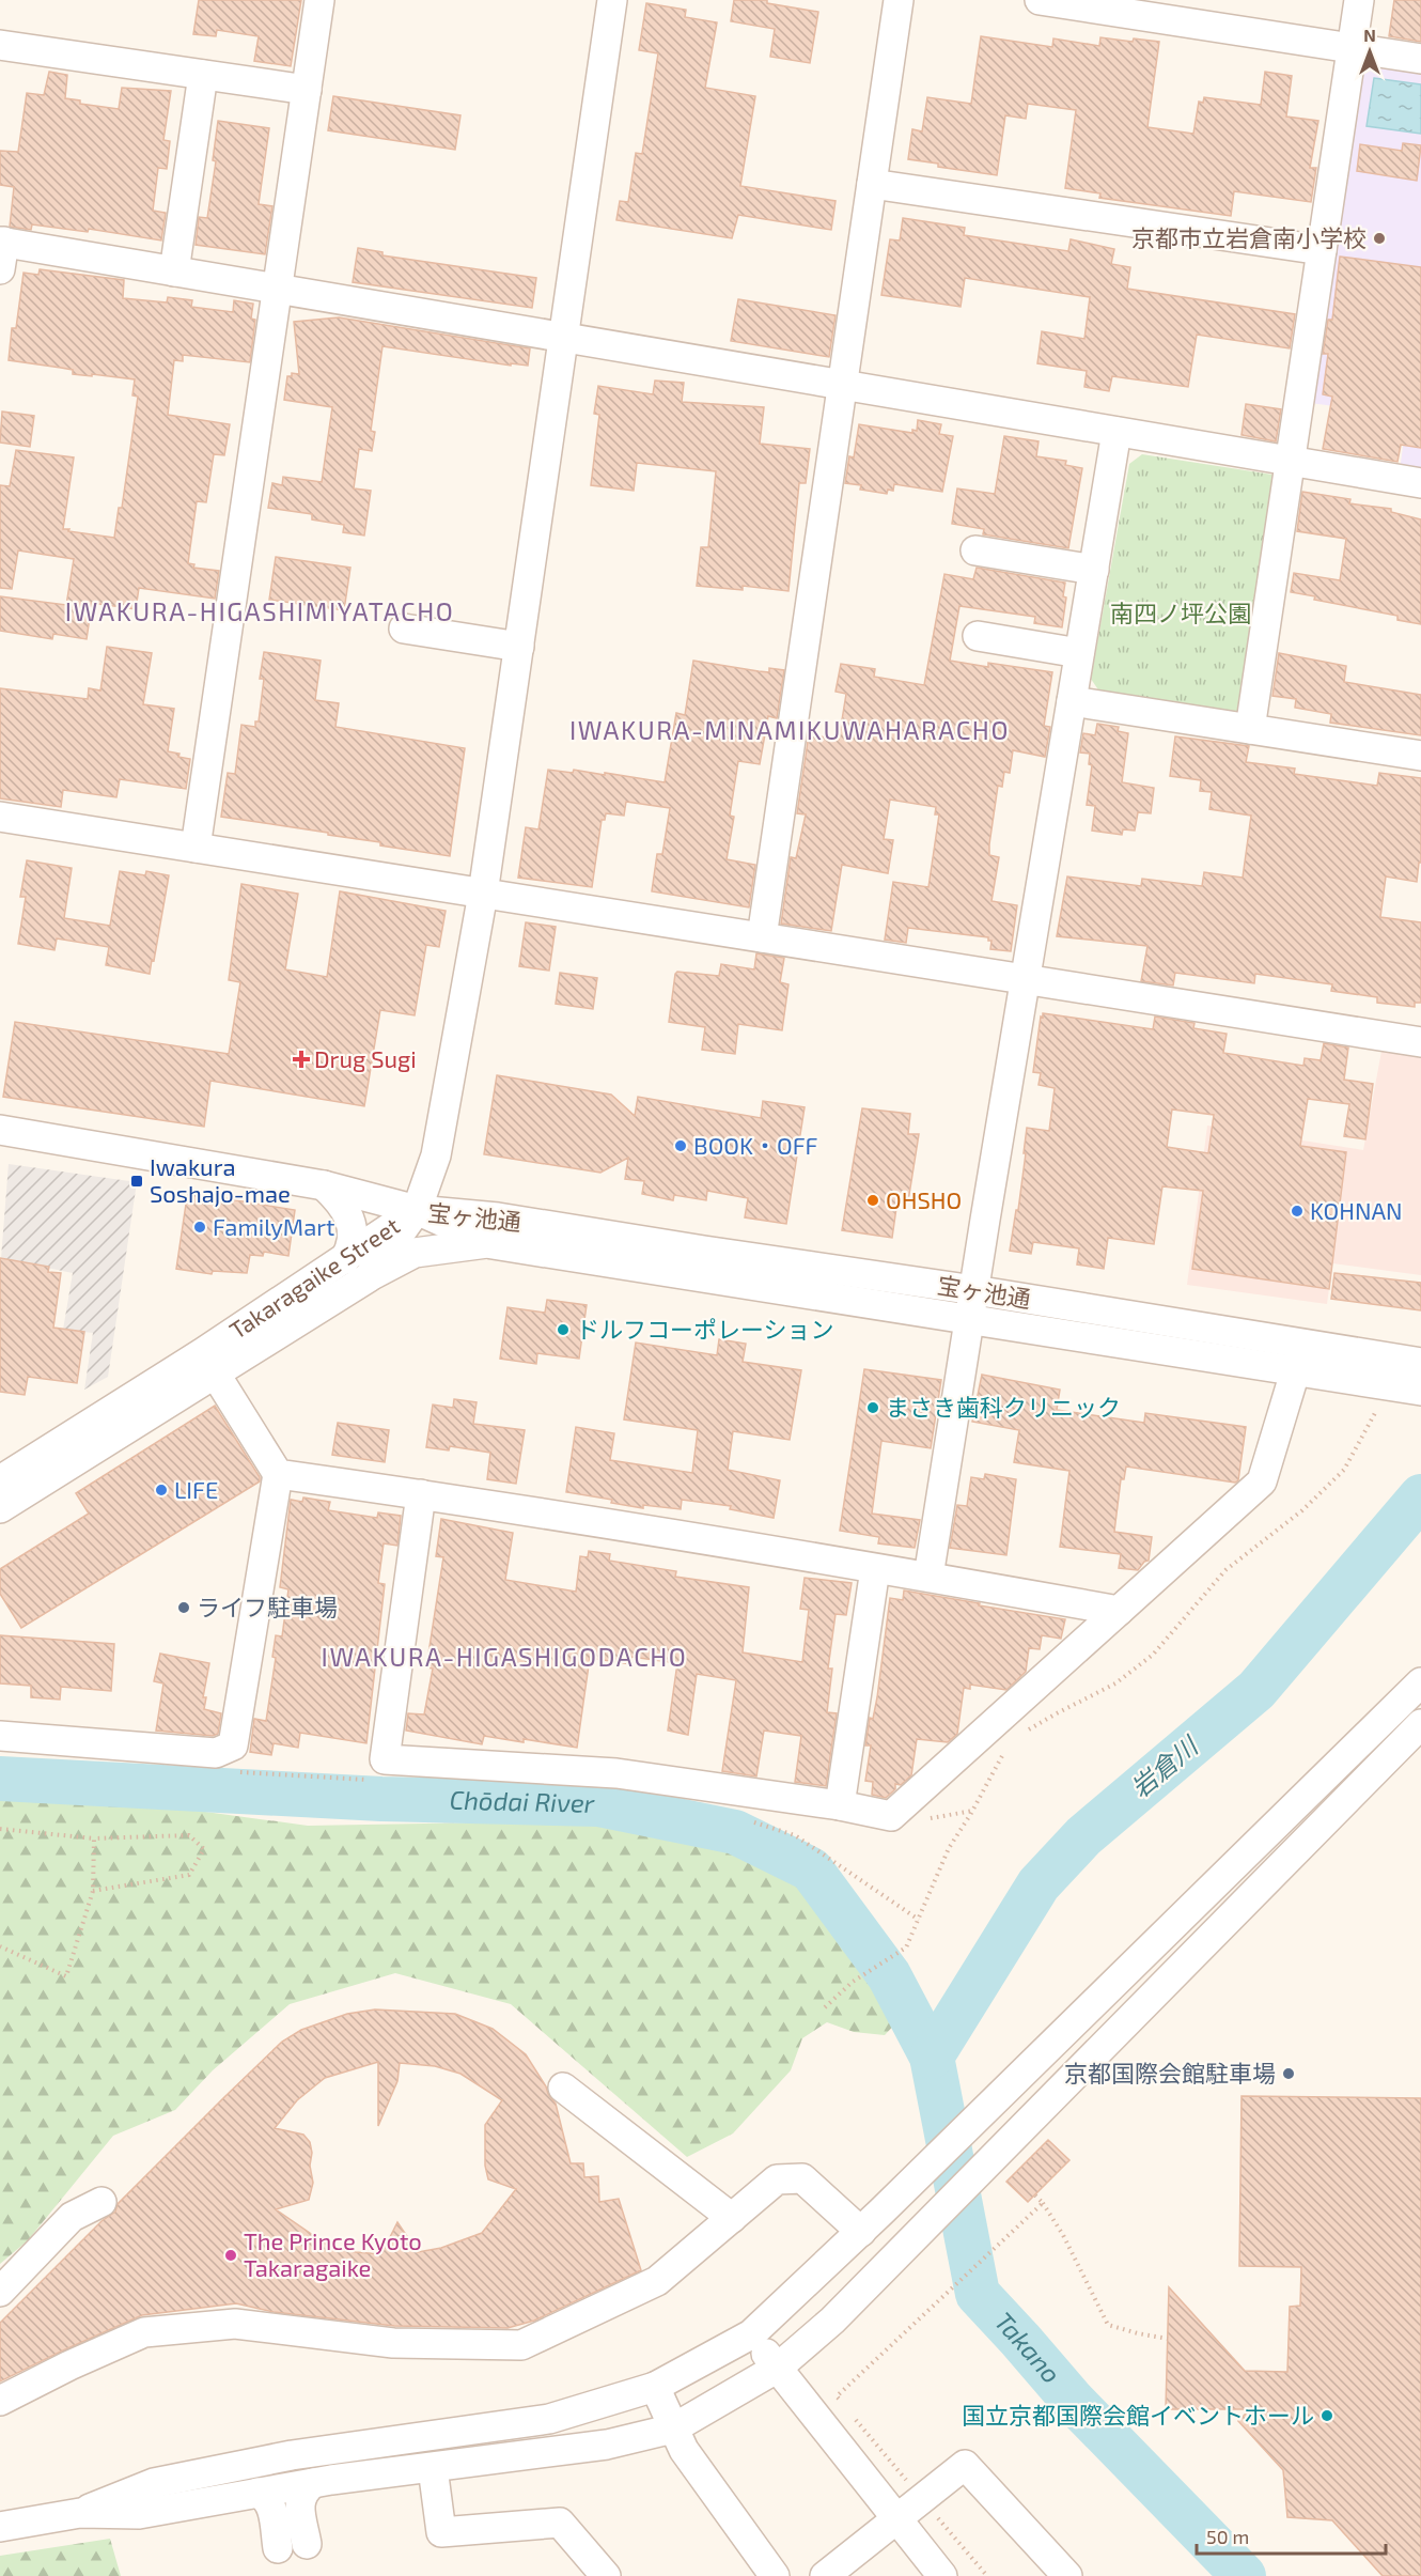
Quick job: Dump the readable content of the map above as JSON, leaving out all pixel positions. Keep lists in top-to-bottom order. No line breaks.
{"streets":{"street":["宝ヶ池通","Takaragaike Street"]},"crossings":[["宝ヶ池通","Takaragaike Street"]],"districts":["IWAKURA-HIGASHIMIYATACHO","IWAKURA-MINAMIKUWAHARACHO","IWAKURA-HIGASHIGODACHO"],"water":["岩倉川","Chōdai River","Takano"],"parks":["南四ノ坪公園"],"places":{"other":["京都市立岩倉南小学校","BOOK・OFF","OHSHO","KOHNAN","FamilyMart","ドルフコーポレーション","まさき歯科クリニック","LIFE","ライフ駐車場","京都国際会館駐車場","The Prince Kyoto Takaragaike","国立京都国際会館イベントホール"],"health":["Drug Sugi"],"transit":["Iwakura Soshajo-mae"]},"scale_bar":"50 m","north":"top"}
